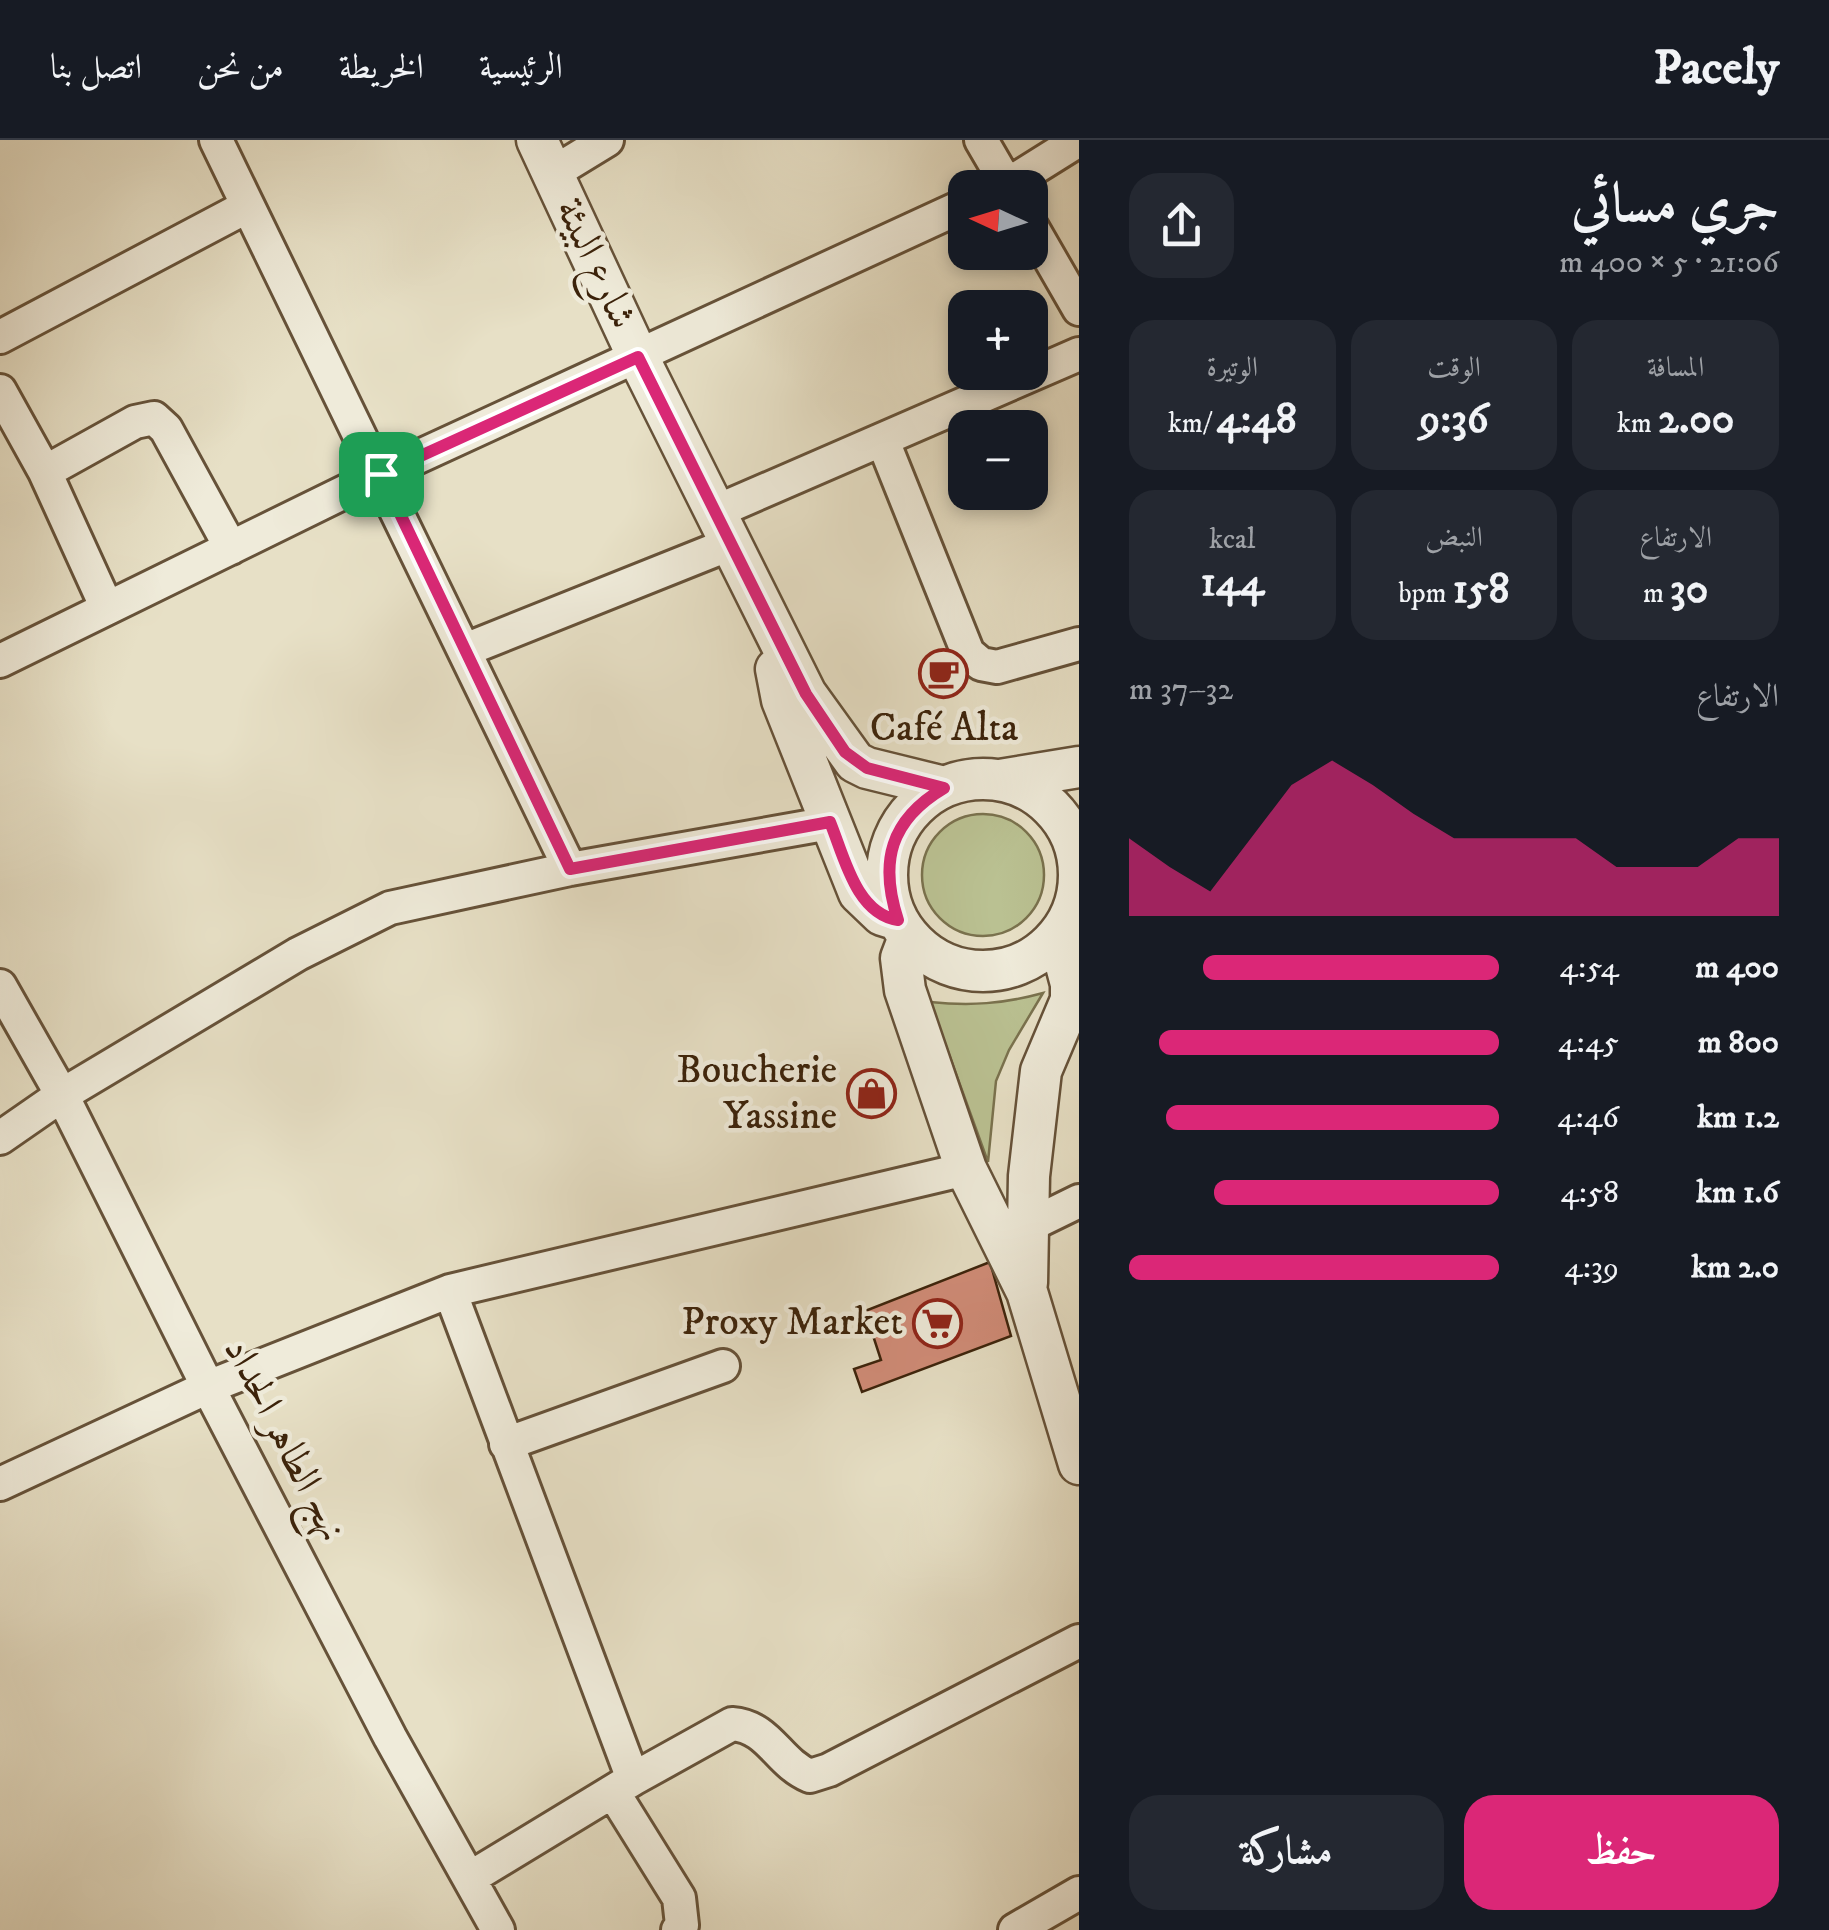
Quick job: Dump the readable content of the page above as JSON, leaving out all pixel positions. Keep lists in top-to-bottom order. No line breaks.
{"streets":{"street":["شارع البيئة","نهج الطاهر الحداد"]},"places":{"cafe":["Café Alta"],"shop":["Boucherie Yassine"],"supermarket":["Proxy Market"]},"north":"left","page":{"header":"Pacely","nav":["الرئيسية","الخريطة","من نحن","اتصل بنا"],"heading":["جري مسائي","21:06 · 5 × 400 m"],"map_buttons":["+","−"],"stats":[["المسافة","2.00 km"],["الوقت","9:36"],["الوتيرة","4:48 /km"],["الارتفاع","30 m"],["النبض","158 bpm"],["kcal","144"]],"chart":["الارتفاع","32–37 m"],"list":[{"name":"400 m","note":"4:54"},{"name":"800 m","note":"4:45"},{"name":"1.2 km","note":"4:46"},{"name":"1.6 km","note":"4:58"},{"name":"2.0 km","note":"4:39"}],"buttons":["حفظ","مشاركة"]}}
